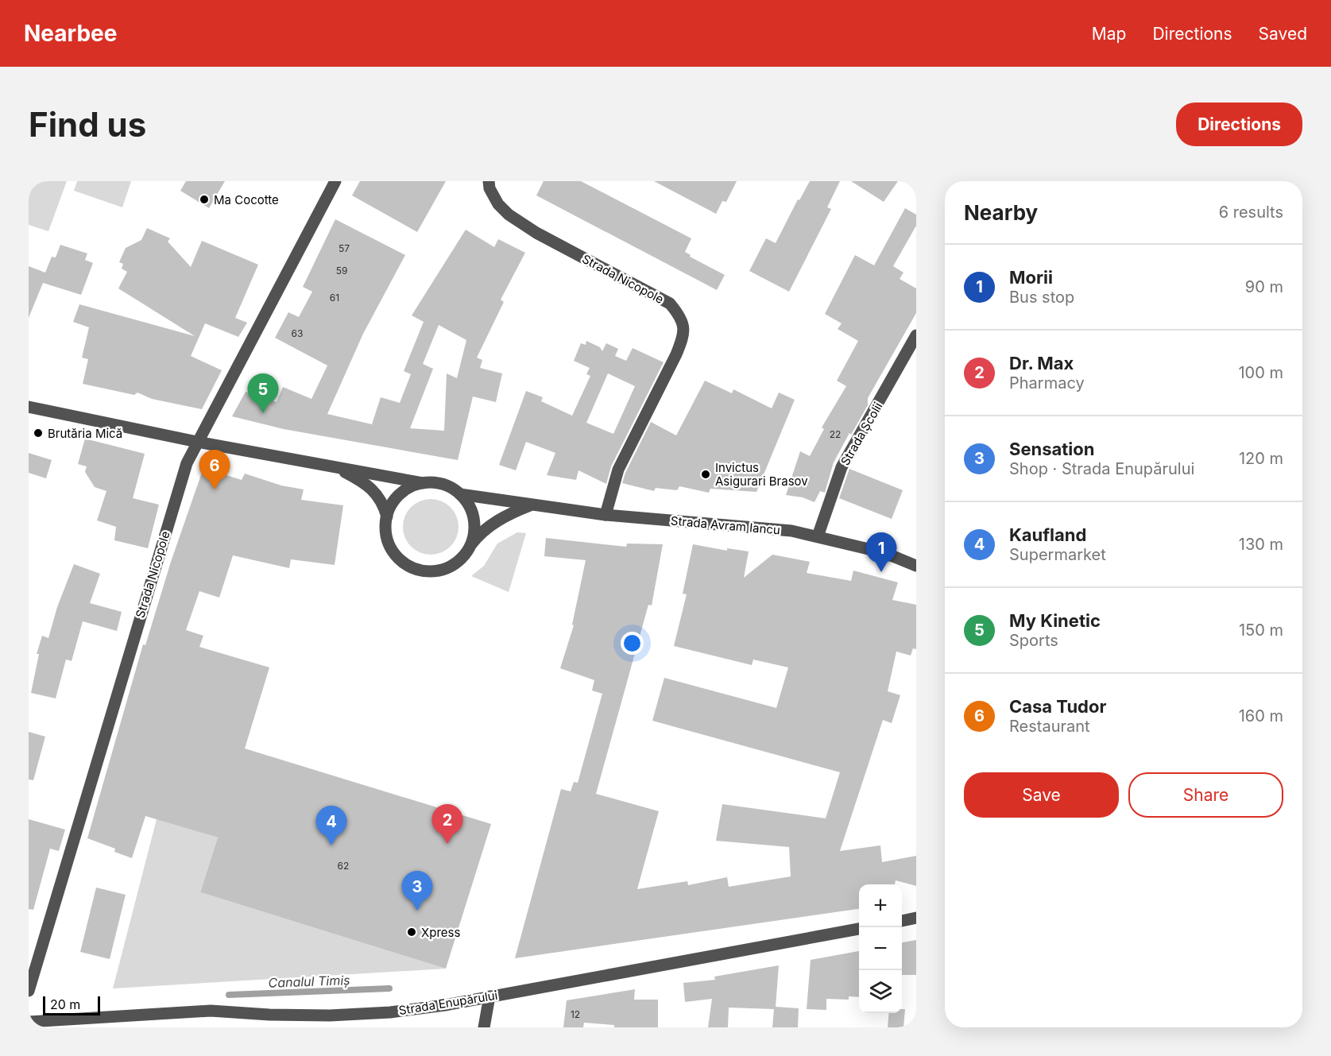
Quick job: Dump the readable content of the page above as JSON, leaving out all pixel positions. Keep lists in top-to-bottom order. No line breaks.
{"streets":{"street":["Strada Nicopole","Strada Școlii","Strada Avram Iancu","Strada Enupărului"]},"crossings":[["Strada Nicopole","Strada Avram Iancu"],["Strada Școlii","Strada Avram Iancu"]],"water":["Canalul Timiș"],"places":["Ma Cocotte","Brutăria Mică","Invictus Asigurari Brasov","Xpress"],"house_numbers":["57","59","61","63","22","62","12"],"scale_bar":"20 m","page":{"header":"Nearbee","nav":["Map","Directions","Saved"],"buttons":["Directions",["Save","Share"]],"title":"Find us","heading":["Nearby","6 results"],"list":[{"mark":"1","name":"Morii","note":"Bus stop","value":"90 m"},{"mark":"2","name":"Dr. Max","note":"Pharmacy","value":"100 m"},{"mark":"3","name":"Sensation","note":"Shop · Strada Enupărului","value":"120 m"},{"mark":"4","name":"Kaufland","note":"Supermarket","value":"130 m"},{"mark":"5","name":"My Kinetic","note":"Sports","value":"150 m"},{"mark":"6","name":"Casa Tudor","note":"Restaurant","value":"160 m"}],"pins":["5","6","1","2","4","3"],"map_buttons":["+","−"],"scale":"20 m"}}
